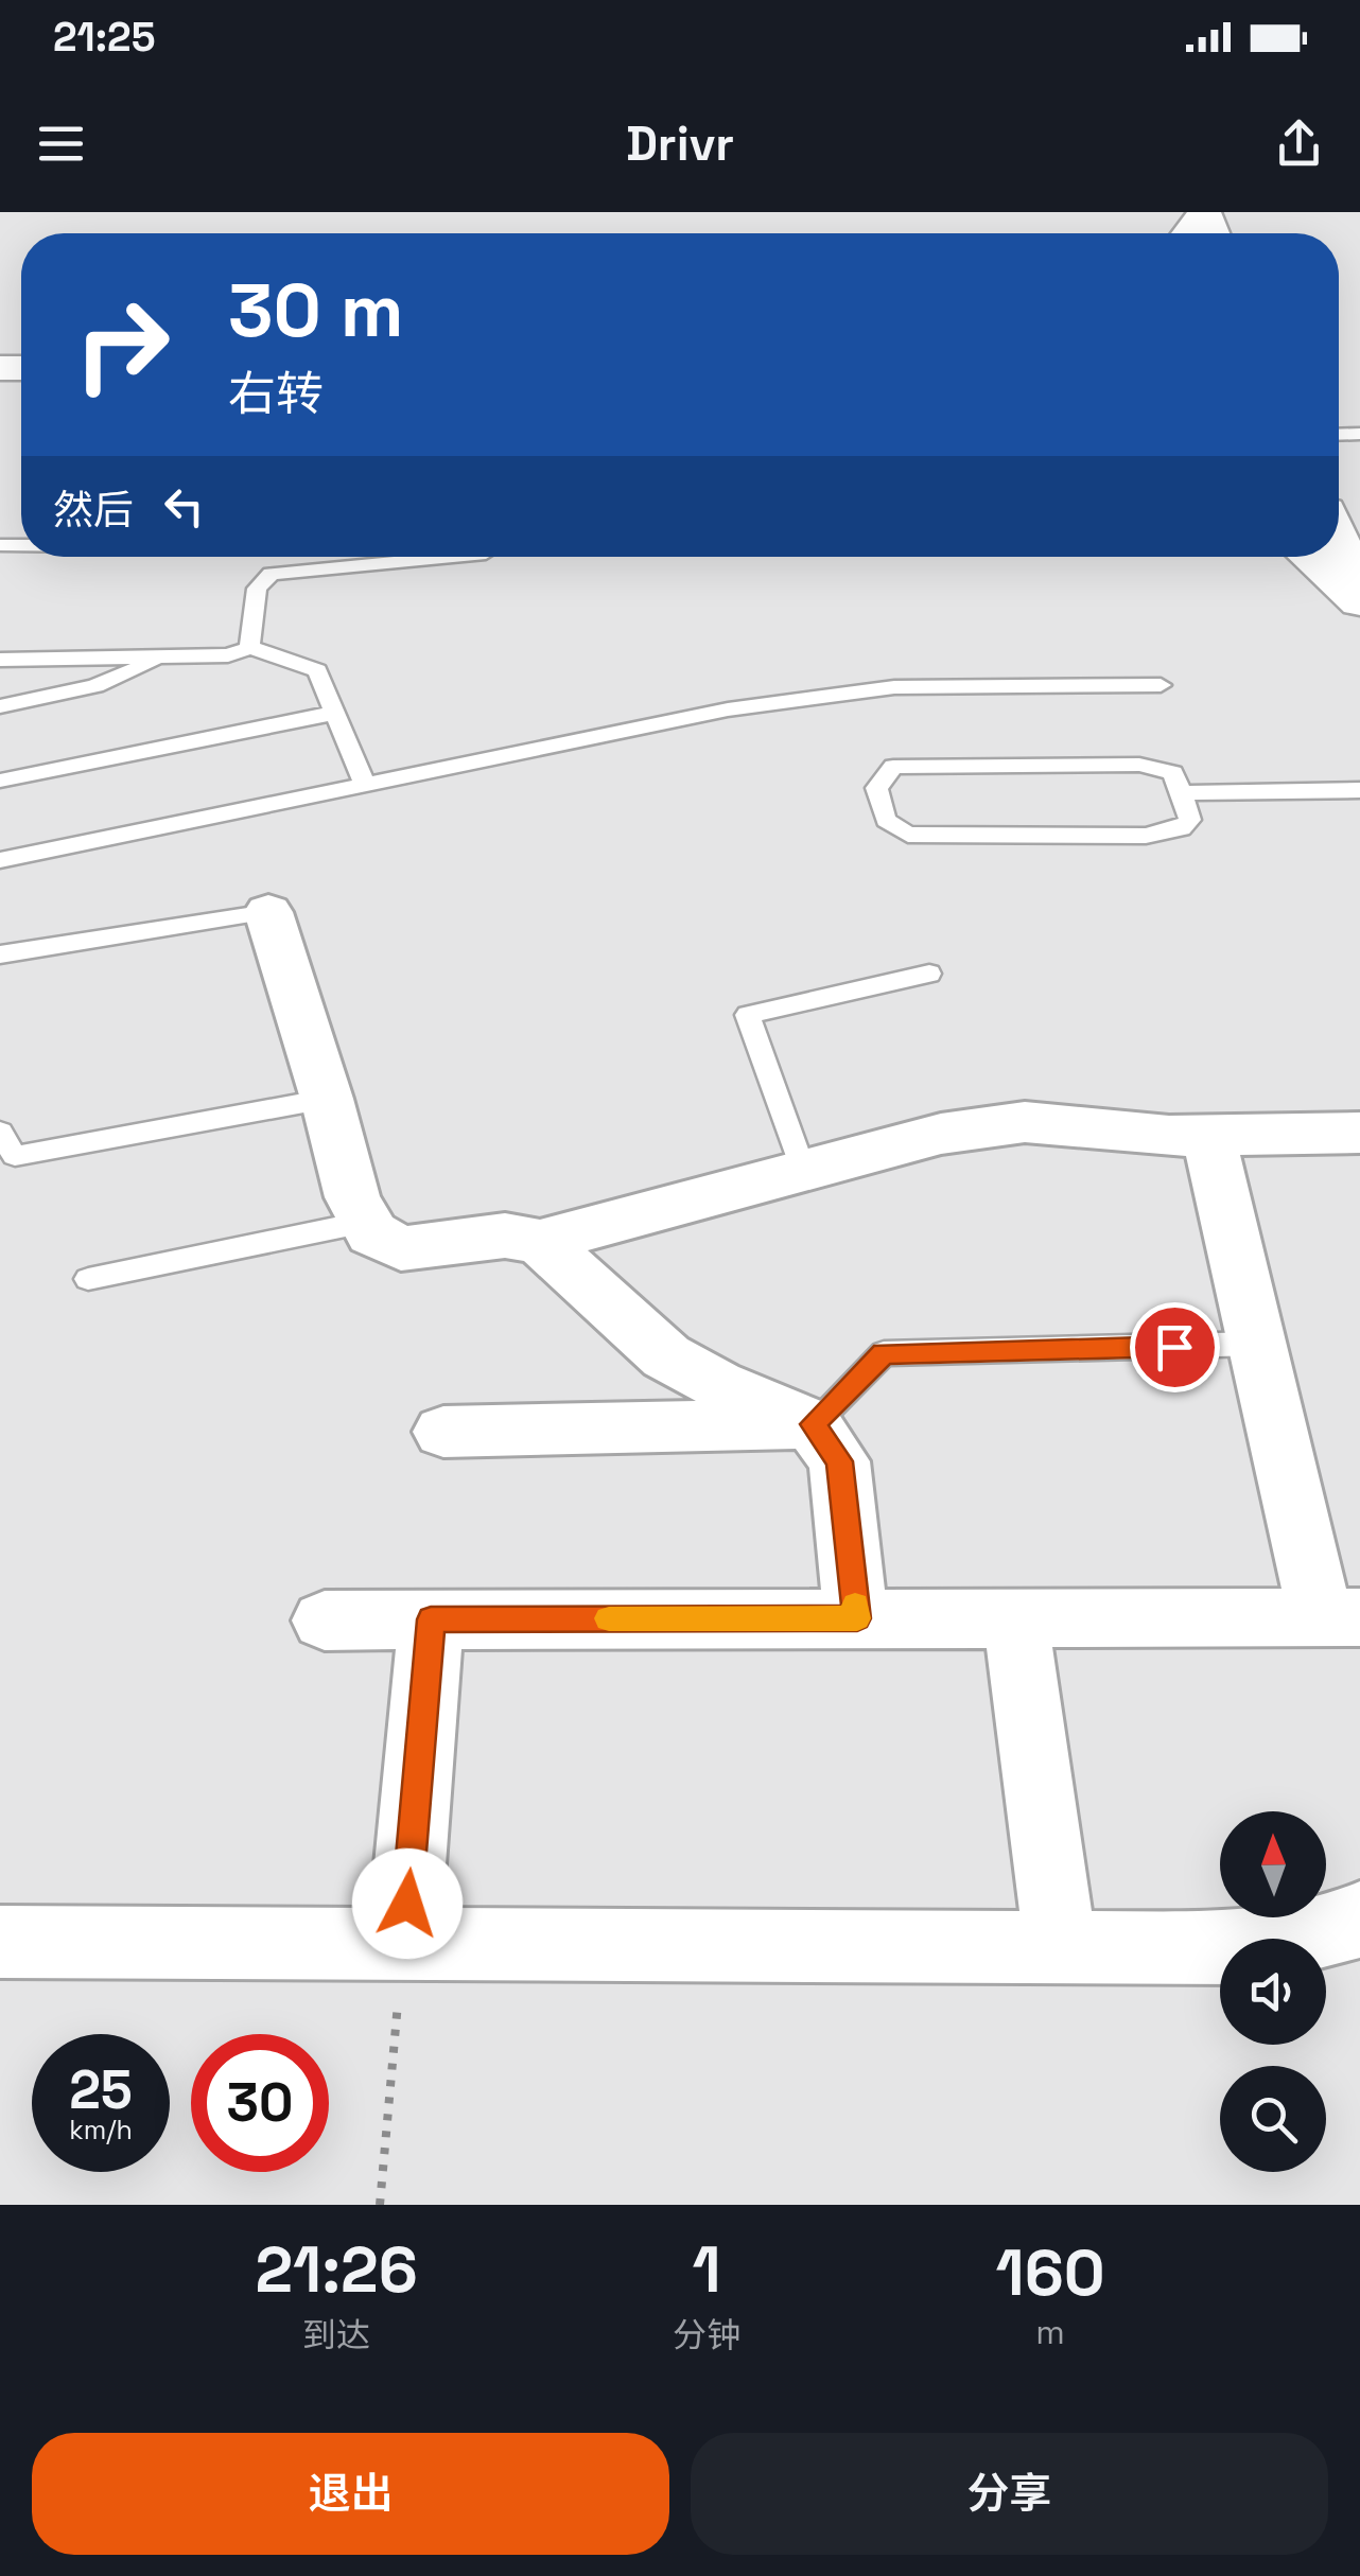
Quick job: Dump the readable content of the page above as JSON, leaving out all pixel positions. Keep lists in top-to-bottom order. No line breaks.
{"north":"top","page":{"status":"21:25","header":"Drivr","turn":["30 m","右转"],"then":"然后","speed":"25 km/h","limit":"30","eta":["21:26","到达","1","分钟","160","m"],"buttons":["退出","分享"]}}
